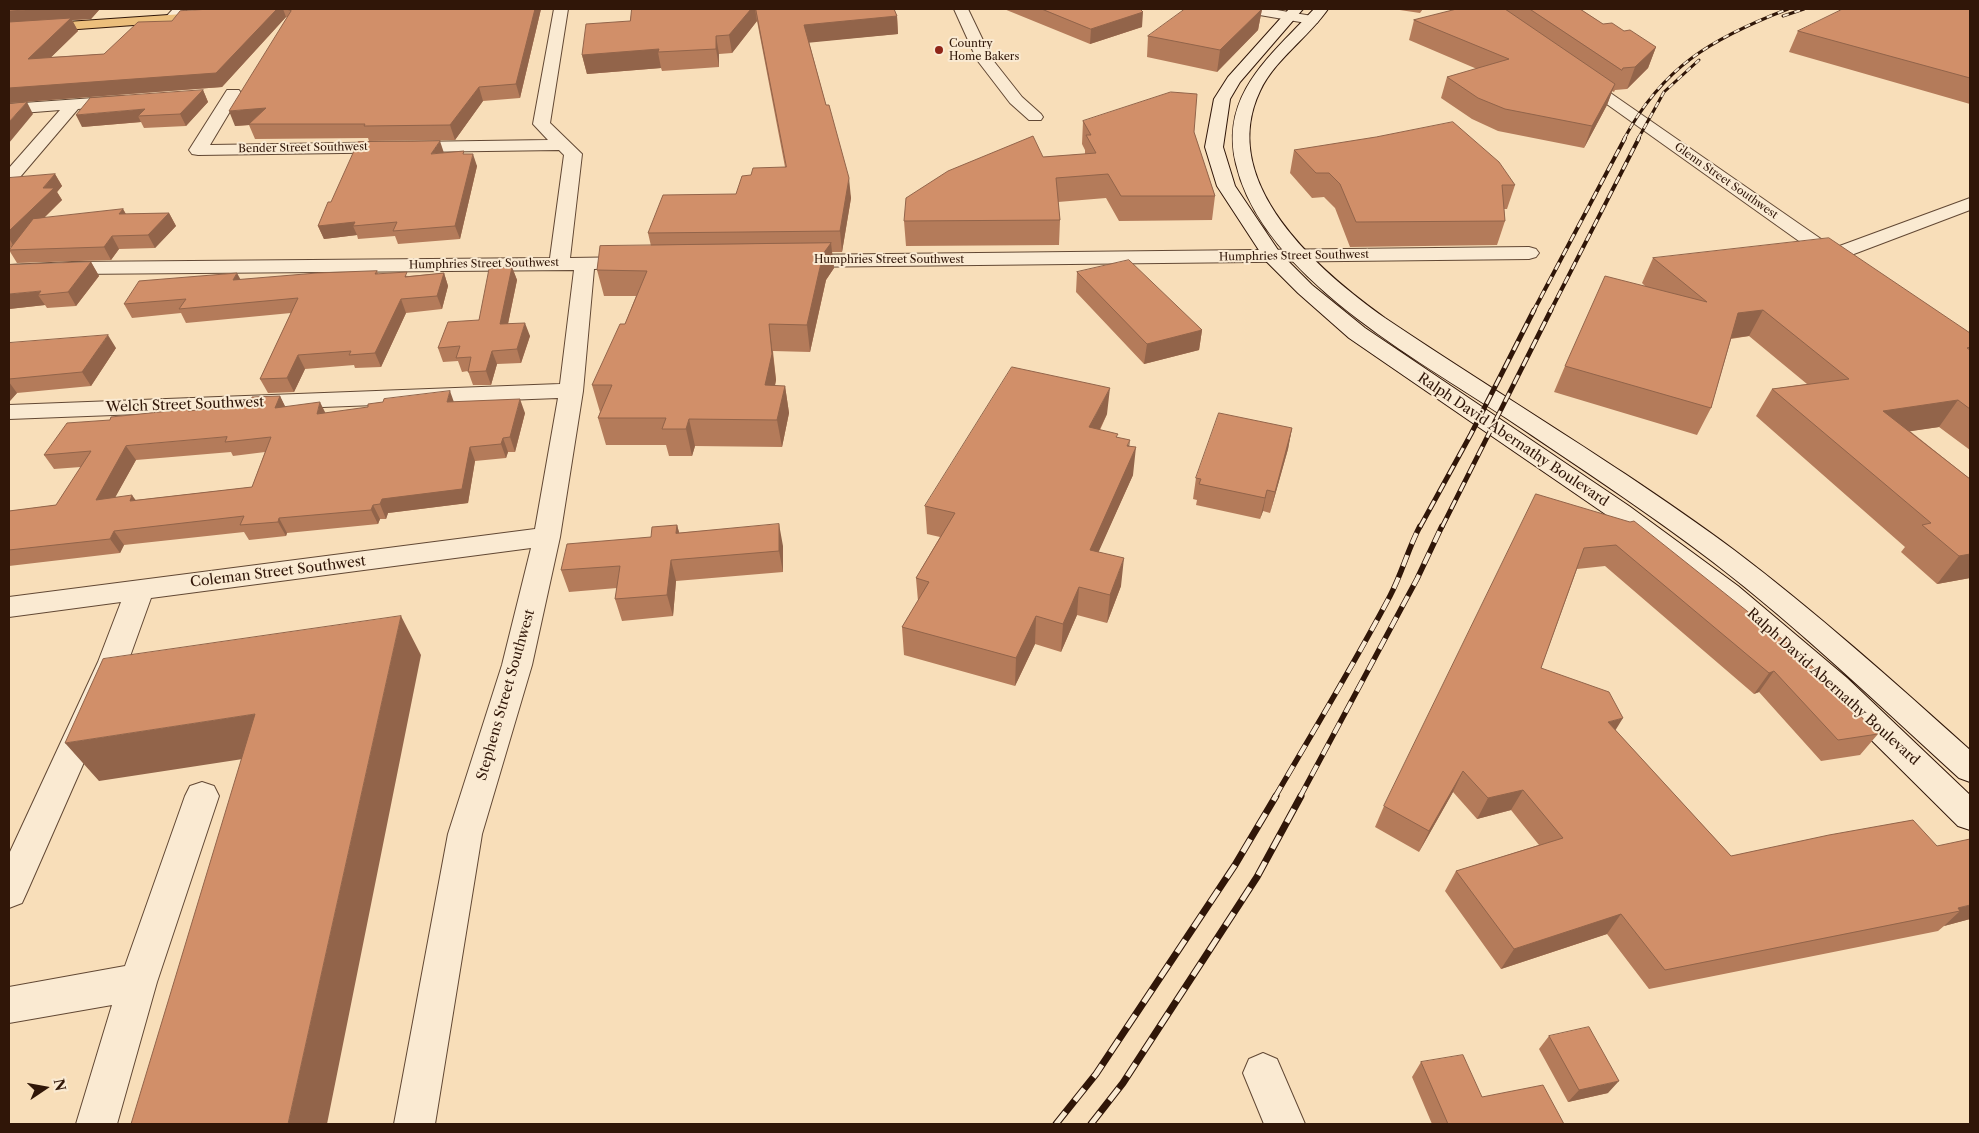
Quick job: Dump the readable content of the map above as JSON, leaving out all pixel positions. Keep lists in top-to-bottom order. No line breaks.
{"streets":{"street":["Bender Street Southwest","Glenn Street Southwest","Humphries Street Southwest","Welch Street Southwest","Ralph David Abernathy Boulevard","Coleman Street Southwest","Stephens Street Southwest"]},"crossings":[["Bender Street Southwest","Stephens Street Southwest"],["Humphries Street Southwest","Ralph David Abernathy Boulevard"],["Humphries Street Southwest","Stephens Street Southwest"],["Welch Street Southwest","Stephens Street Southwest"],["Coleman Street Southwest","Stephens Street Southwest"]],"places":["Country Home Bakers"],"north":"right"}
